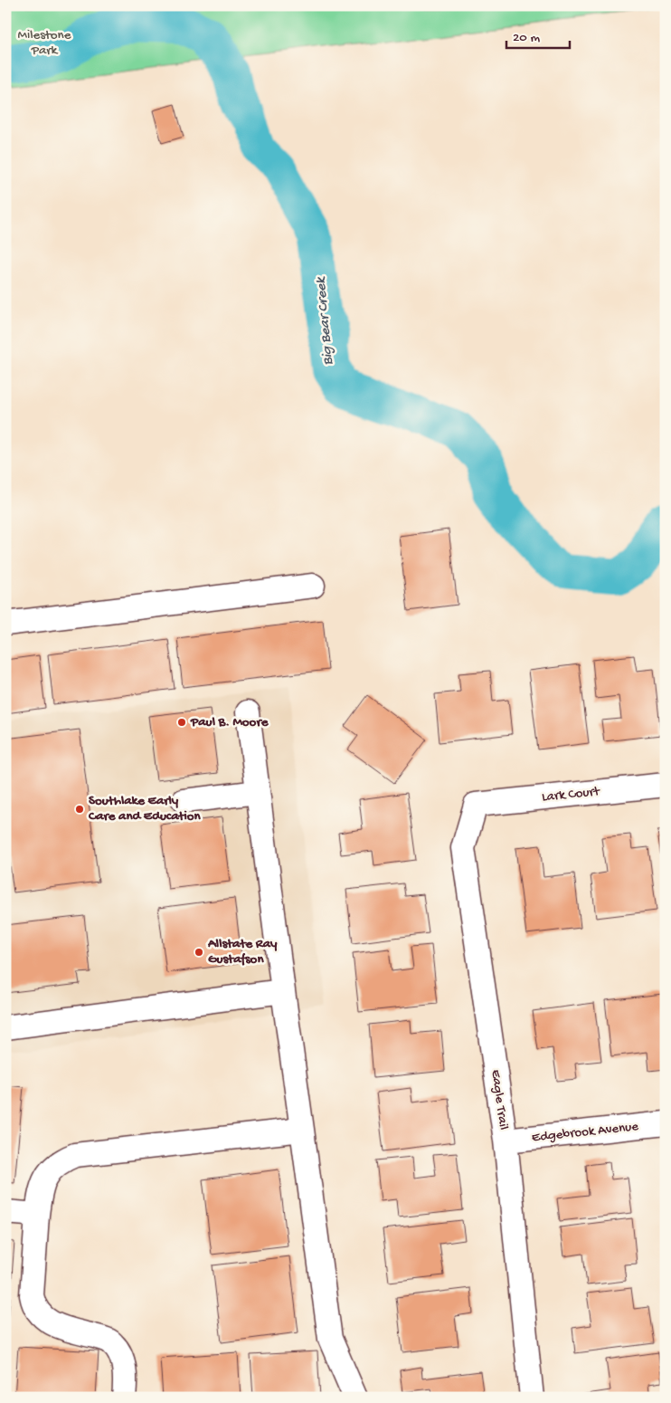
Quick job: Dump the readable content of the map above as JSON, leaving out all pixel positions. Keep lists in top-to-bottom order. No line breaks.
{"streets":{"street":["Lark Court","Eagle Trail","Edgebrook Avenue"]},"crossings":[["Lark Court","Eagle Trail"],["Eagle Trail","Edgebrook Avenue"]],"water":["Big Bear Creek"],"parks":["Milestone Park"],"places":["Paul B. Moore","Southlake Early Care and Education","Allstate Ray Gustafson"],"scale_bar":"20 m"}
